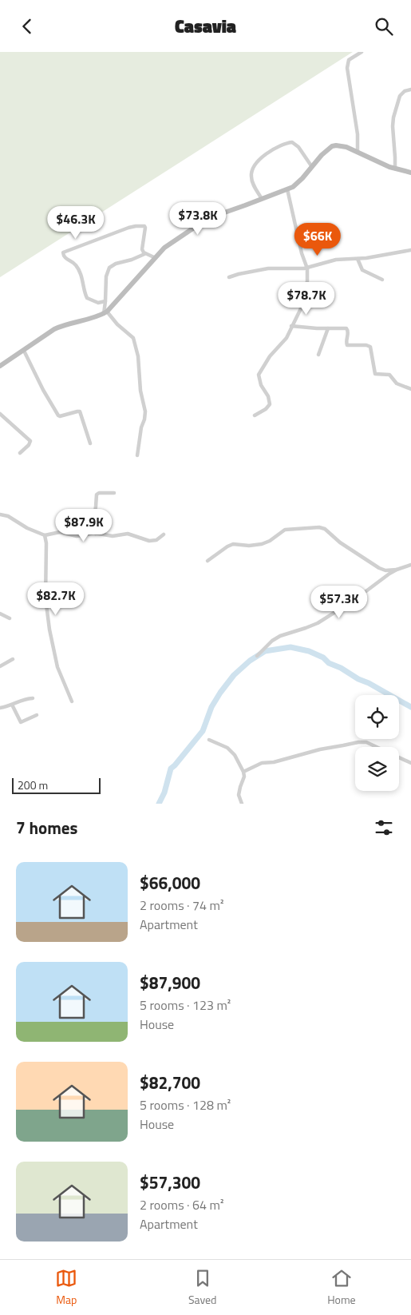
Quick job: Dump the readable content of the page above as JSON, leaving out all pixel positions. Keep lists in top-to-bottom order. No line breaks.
{"scale_bar":"200 m","page":{"header":"Casavia","price":["$73.8K","$46.3K","$66K","$78.7K","$87.9K","$82.7K","$57.3K"],"scale":"200 m","heading":"7 homes","list":[{"name":"$66,000","note":"2 rooms · 74 m² · Apartment"},{"name":"$87,900","note":"5 rooms · 123 m² · House"},{"name":"$82,700","note":"5 rooms · 128 m² · House"},{"name":"$57,300","note":"2 rooms · 64 m² · Apartment"}],"tabs":["Map","Saved","Home"]}}
